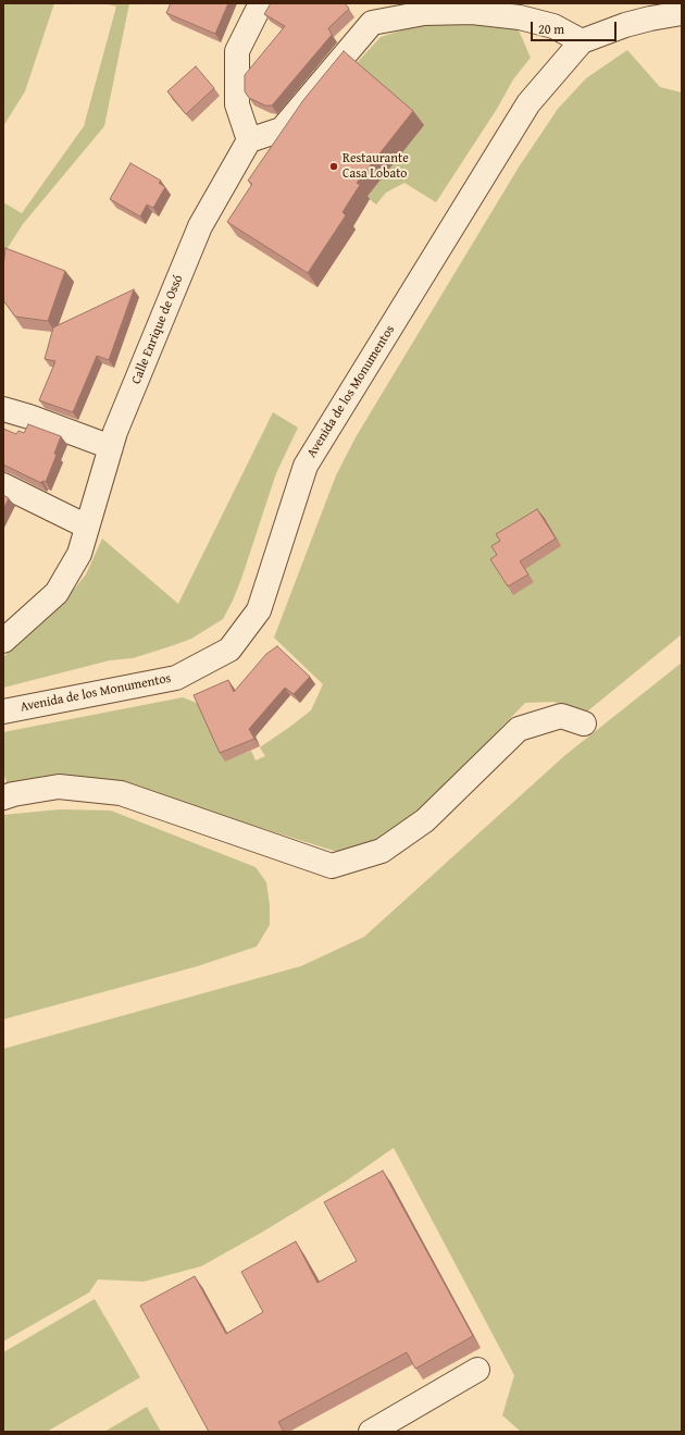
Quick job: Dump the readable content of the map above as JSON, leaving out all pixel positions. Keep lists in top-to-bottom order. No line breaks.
{"streets":{"street":["Calle Enrique de Ossó","Avenida de los Monumentos"]},"places":["Restaurante Casa Lobato"],"scale_bar":"20 m"}
